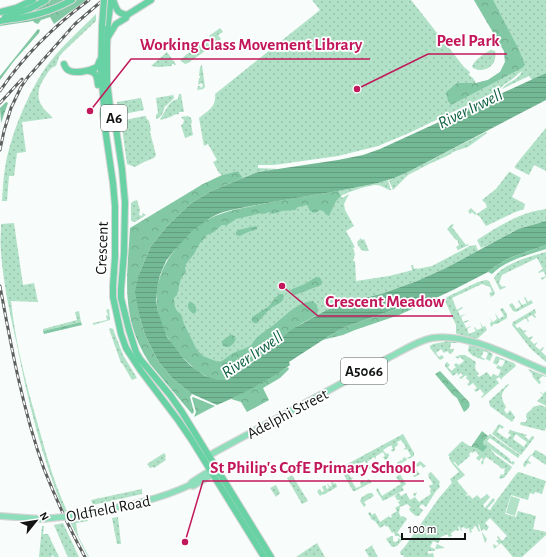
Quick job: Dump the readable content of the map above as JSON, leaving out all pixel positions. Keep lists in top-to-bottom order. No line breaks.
{"streets":{"highway":["A6","Crescent"],"main road":["A5066","Adelphi Street","Oldfield Road"]},"crossings":[["A6","Crescent"],["A6","Oldfield Road"],["Crescent","Adelphi Street"],["Crescent","Oldfield Road"]],"water":["River Irwell"],"places":["Peel Park","Working Class Movement Library","Crescent Meadow","St Philip's CofE Primary School"],"scale_bar":"100 m","north":"top right"}
